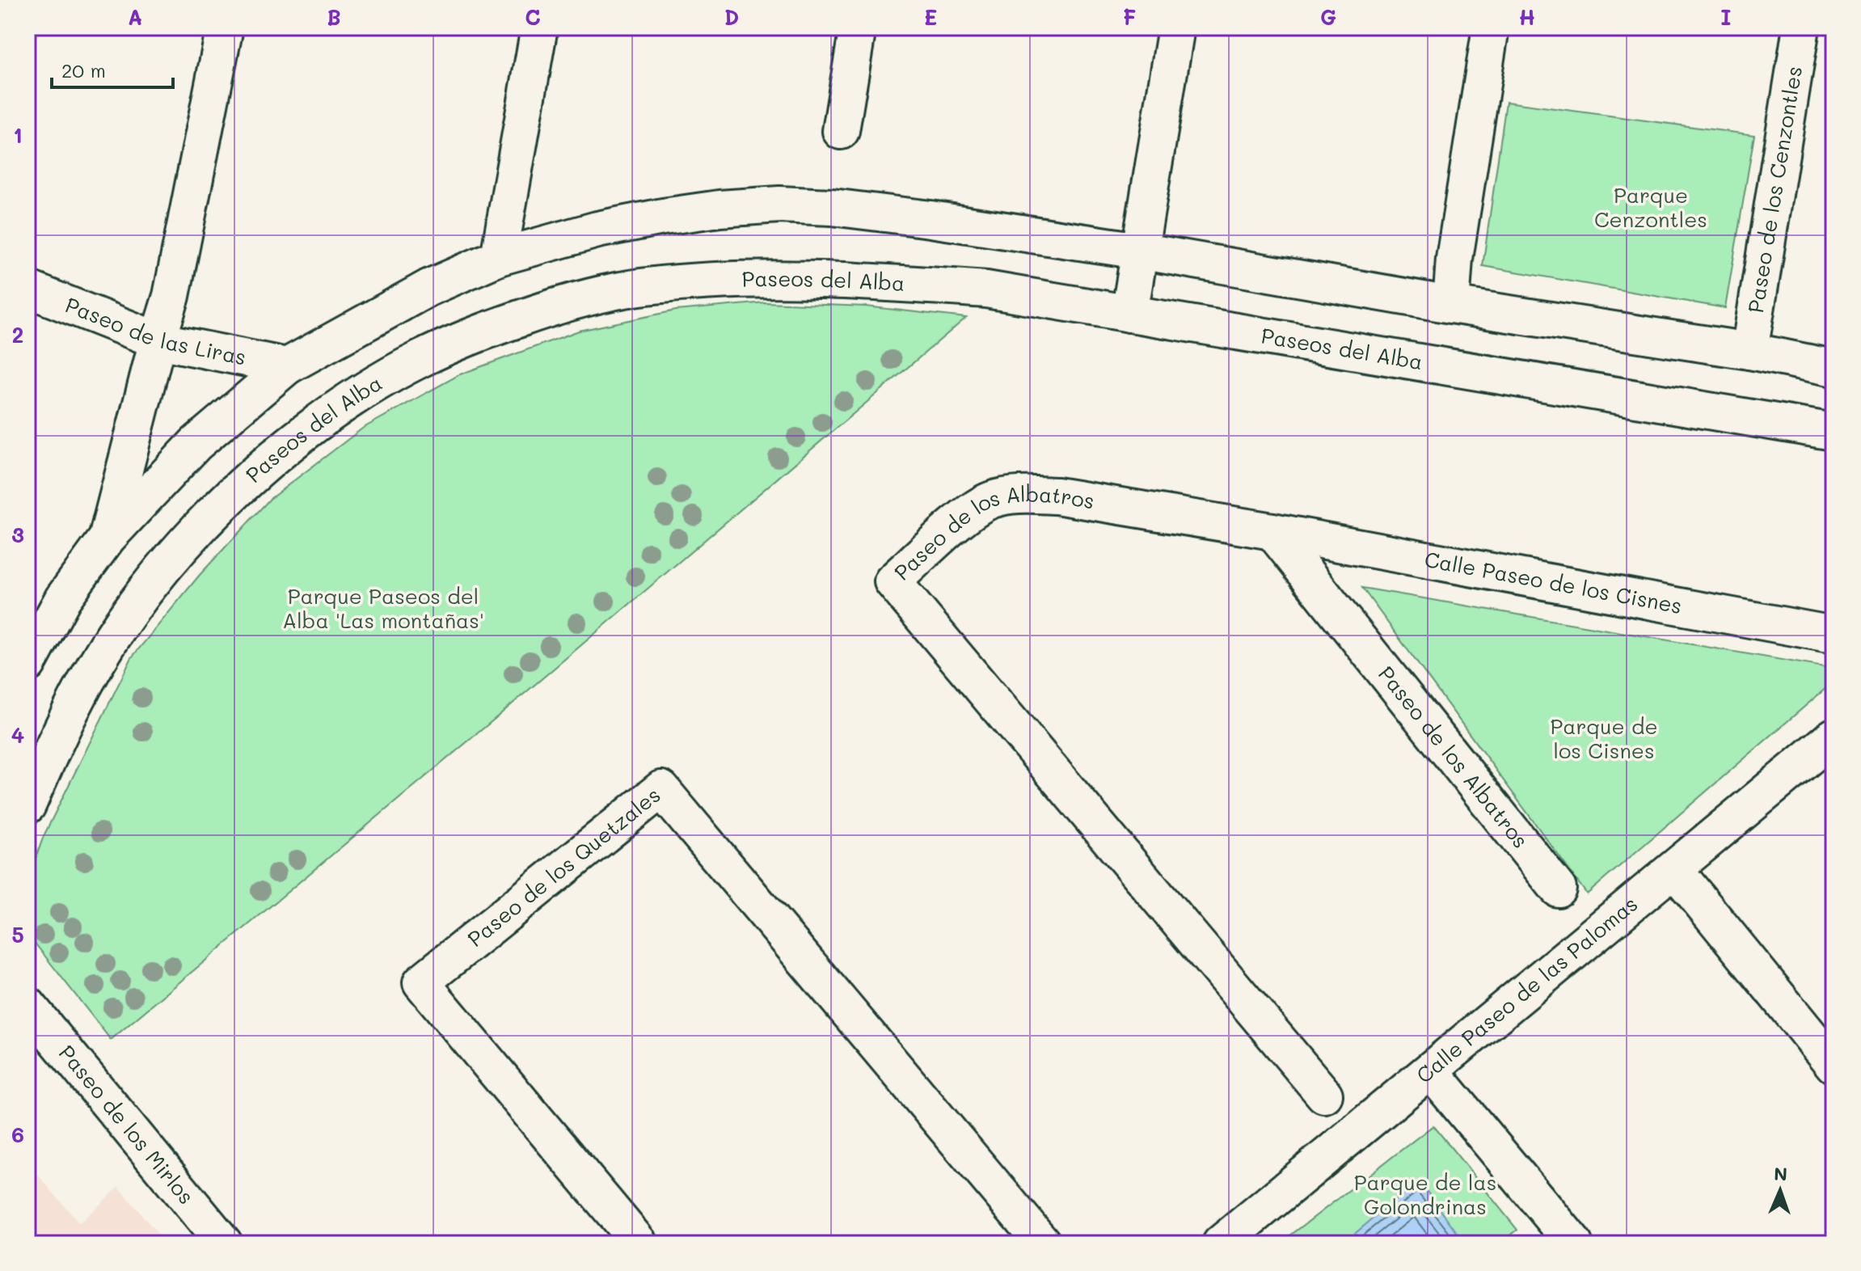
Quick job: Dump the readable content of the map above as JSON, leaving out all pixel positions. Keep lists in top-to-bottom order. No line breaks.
{"streets":{"street":["Paseo de los Cenzontles","Paseos del Alba","Paseo de las Liras","Paseo de los Albatros","Calle Paseo de los Cisnes","Paseo de los Quetzales","Calle Paseo de las Palomas","Paseo de los Mirlos"]},"crossings":[["Paseo de los Albatros","Calle Paseo de los Cisnes"]],"parks":["Parque Cenzontles","Parque Paseos del Alba 'Las montañas'","Parque de los Cisnes","Parque de las Golondrinas"],"scale_bar":"20 m","north":"top","grid":{"columns":["A","B","C","D","E","F","G","H","I"],"rows":["1","2","3","4","5","6"]}}
